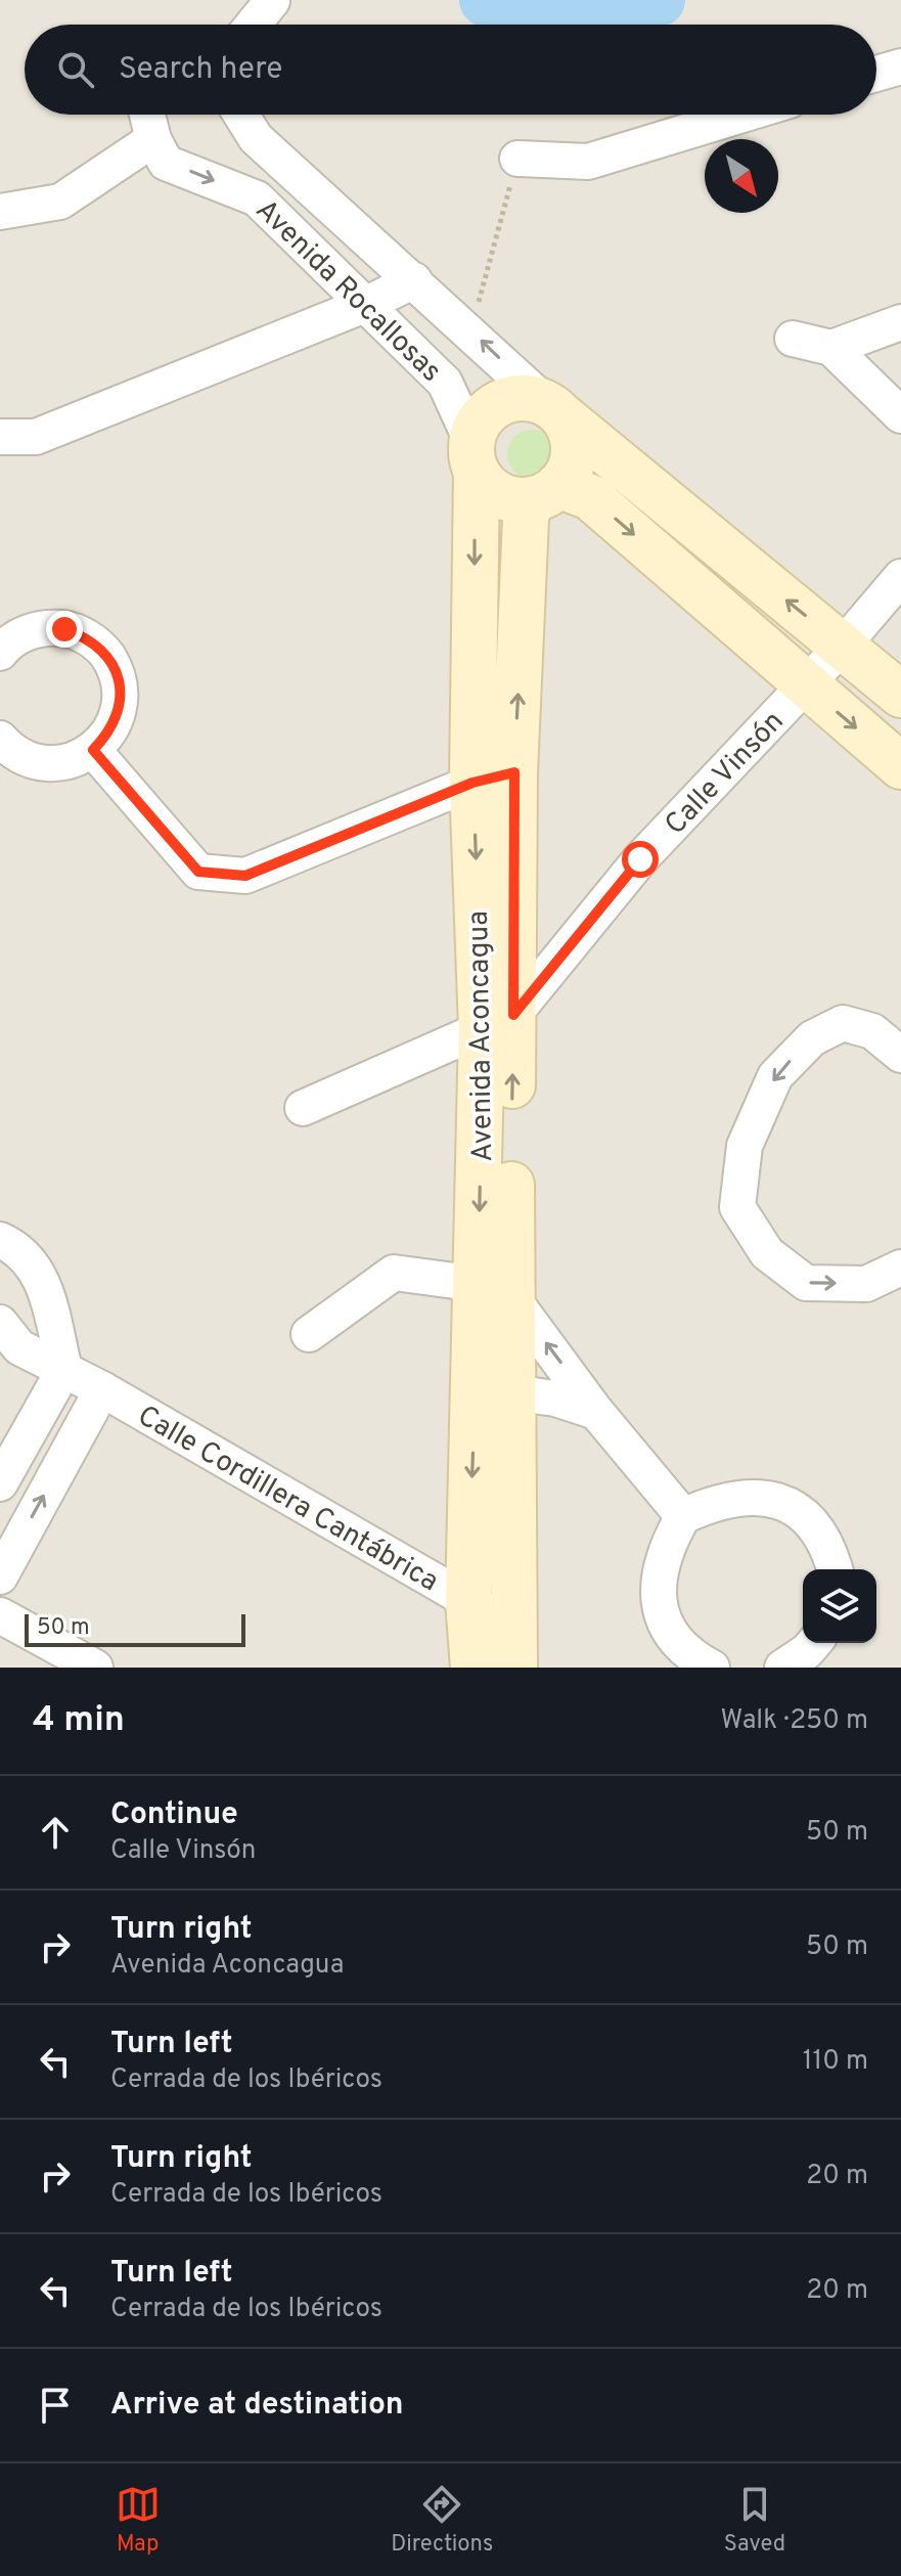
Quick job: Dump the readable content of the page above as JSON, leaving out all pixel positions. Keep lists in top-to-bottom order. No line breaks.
{"streets":{"street":["Avenida Rocallosas","Calle Vinsón","Avenida Aconcagua","Calle Cordillera Cantábrica"]},"crossings":[["Avenida Rocallosas","Calle Vinsón"],["Avenida Rocallosas","Avenida Aconcagua"],["Calle Vinsón","Avenida Aconcagua"],["Avenida Aconcagua","Calle Cordillera Cantábrica"]],"scale_bar":"50 m","north":"bottom right","page":{"search":"Search here","scale":"50 m","heading":["4 min","Walk · 250 m"],"list":[["Continue","Calle Vinsón","50 m"],["Turn right","Avenida Aconcagua","50 m"],["Turn left","Cerrada de los Ibéricos","110 m"],["Turn right","Cerrada de los Ibéricos","20 m"],["Turn left","Cerrada de los Ibéricos","20 m"],"Arrive at destination"],"nav":["Map","Directions","Saved"]}}
